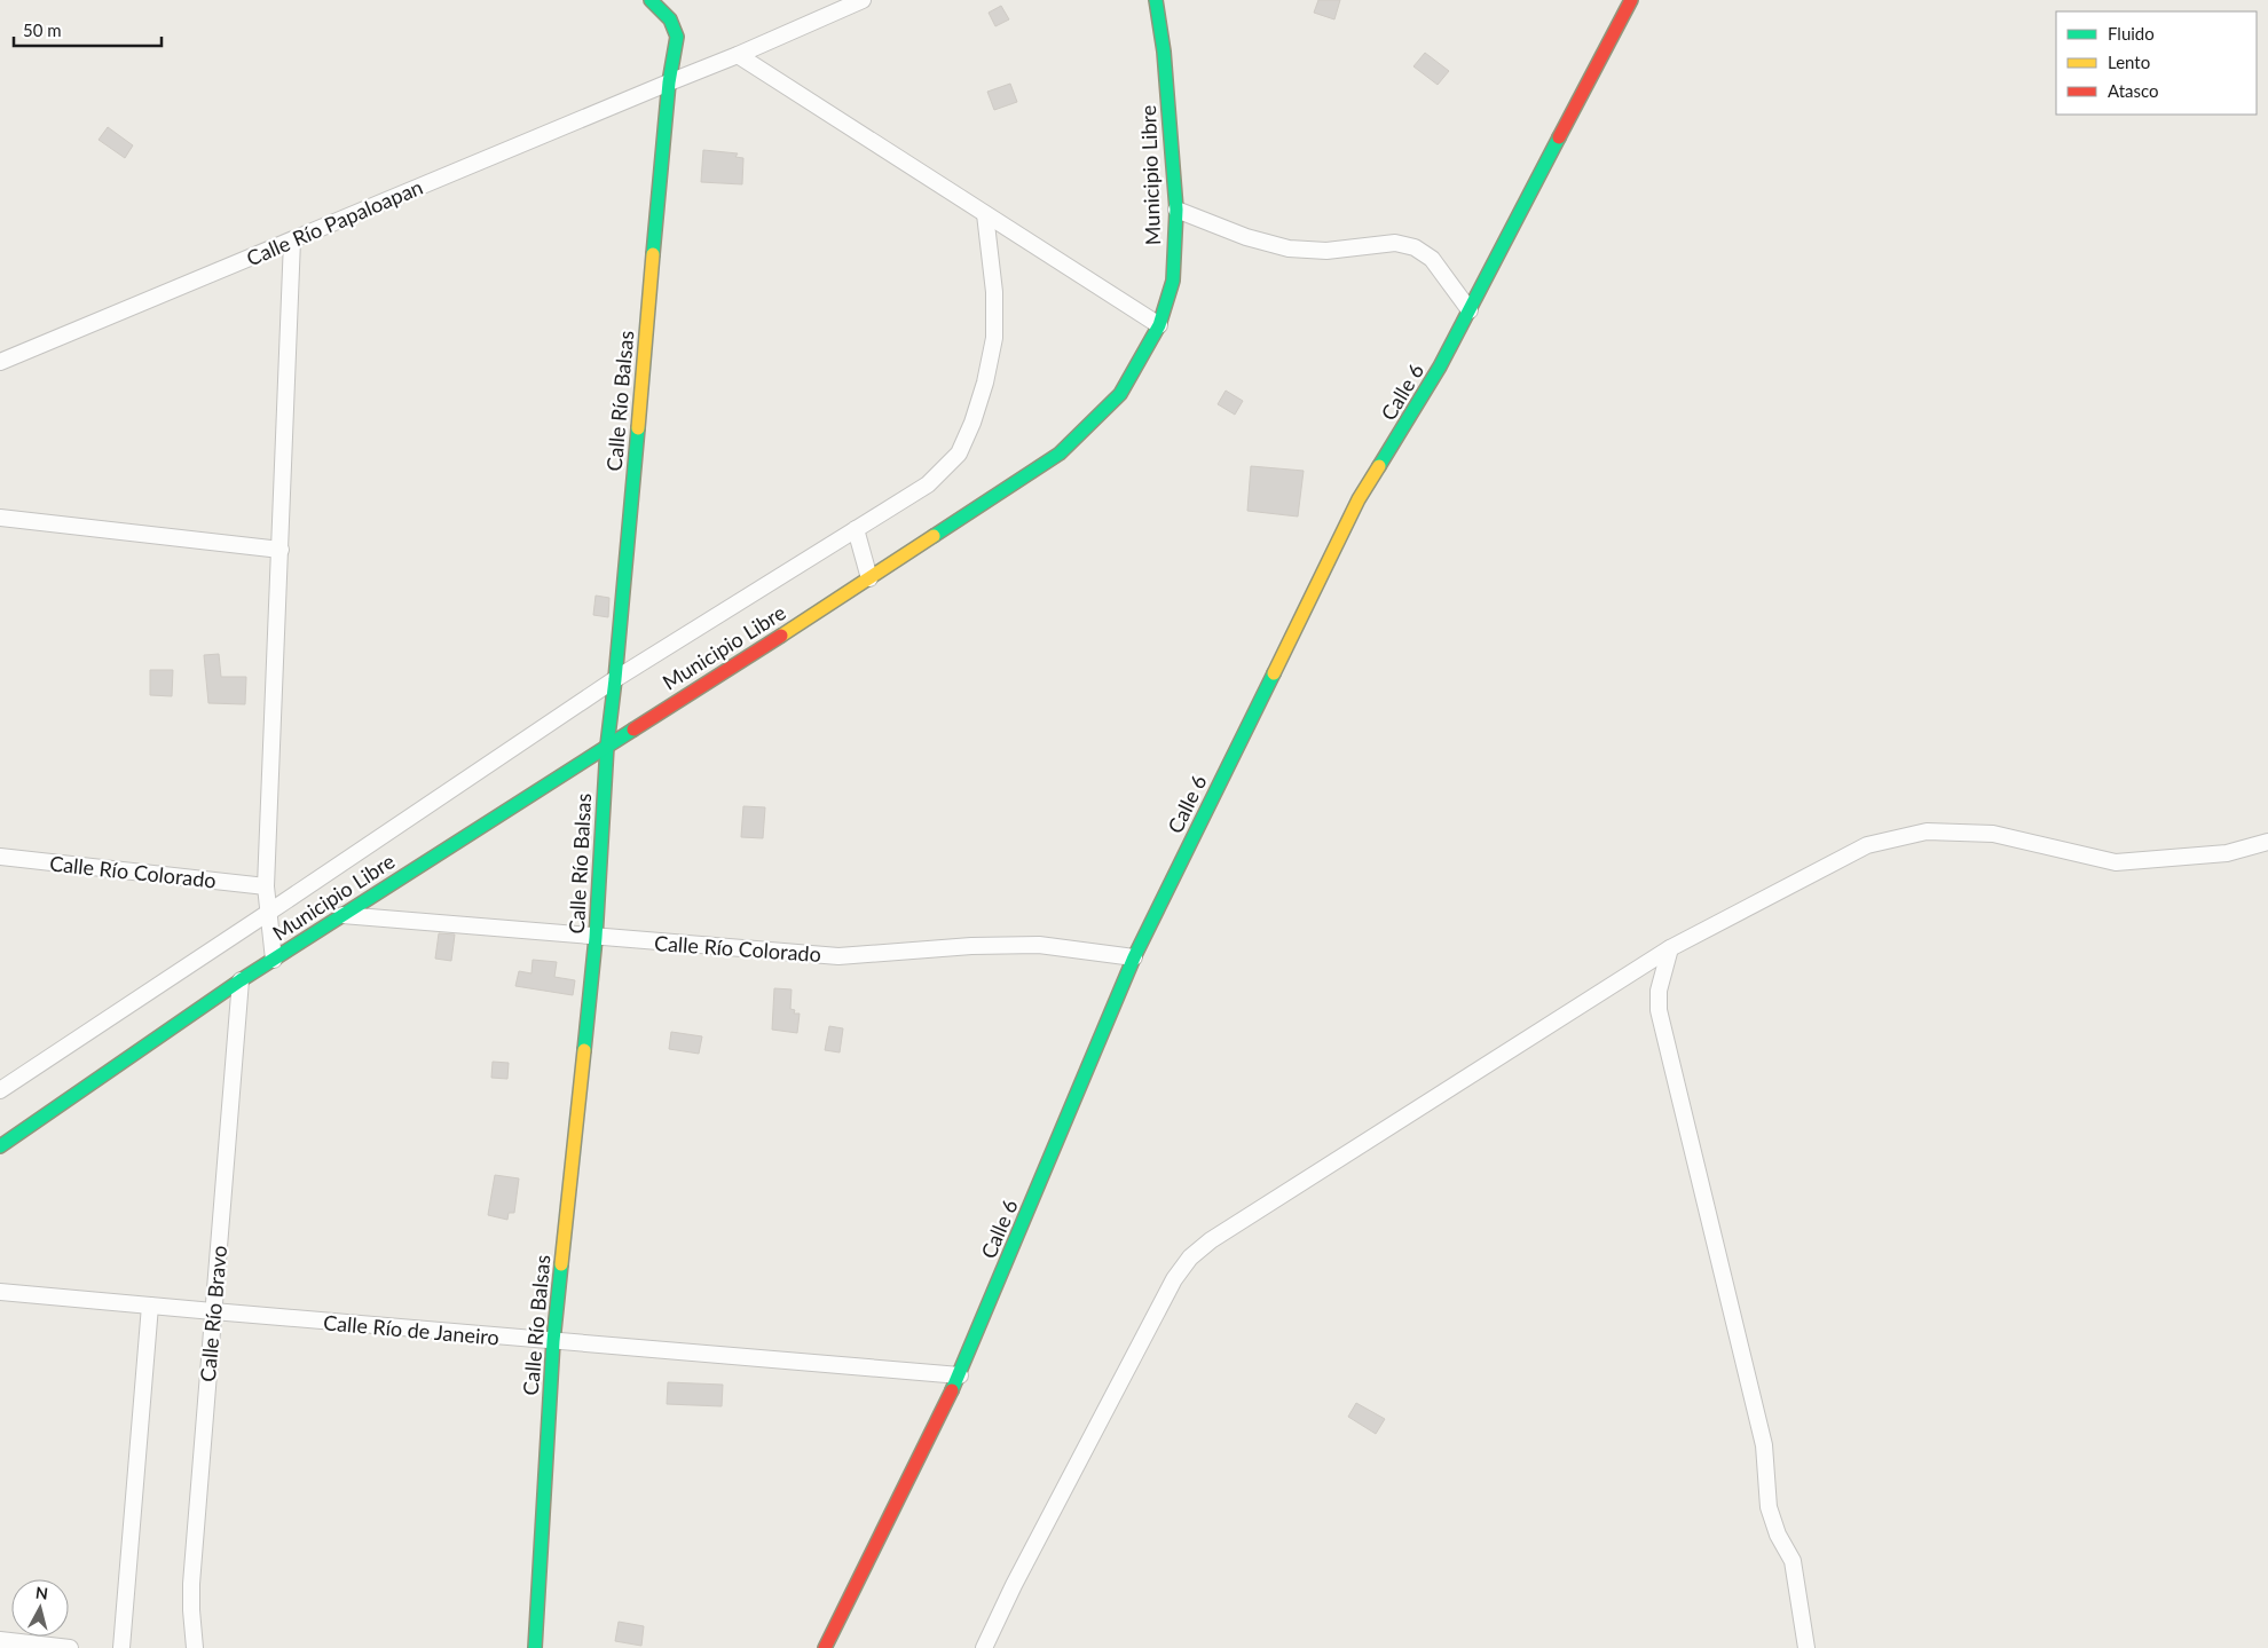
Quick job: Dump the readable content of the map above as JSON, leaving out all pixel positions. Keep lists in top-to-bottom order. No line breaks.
{"streets":{"street":["Municipio Libre","Calle Río Papaloapan","Calle 6","Calle Río Balsas","Calle Río Colorado","Calle Río Bravo","Calle Río de Janeiro"]},"crossings":[["Municipio Libre","Calle Río Balsas"],["Municipio Libre","Calle Río Colorado"],["Municipio Libre","Calle Río Bravo"],["Calle Río Papaloapan","Calle Río Balsas"],["Calle 6","Calle Río Colorado"],["Calle 6","Calle Río de Janeiro"],["Calle Río Balsas","Calle Río Colorado"],["Calle Río Balsas","Calle Río de Janeiro"],["Calle Río Bravo","Calle Río de Janeiro"]],"legend":["Fluido","Lento","Atasco"],"scale_bar":"50 m","north":"top"}
